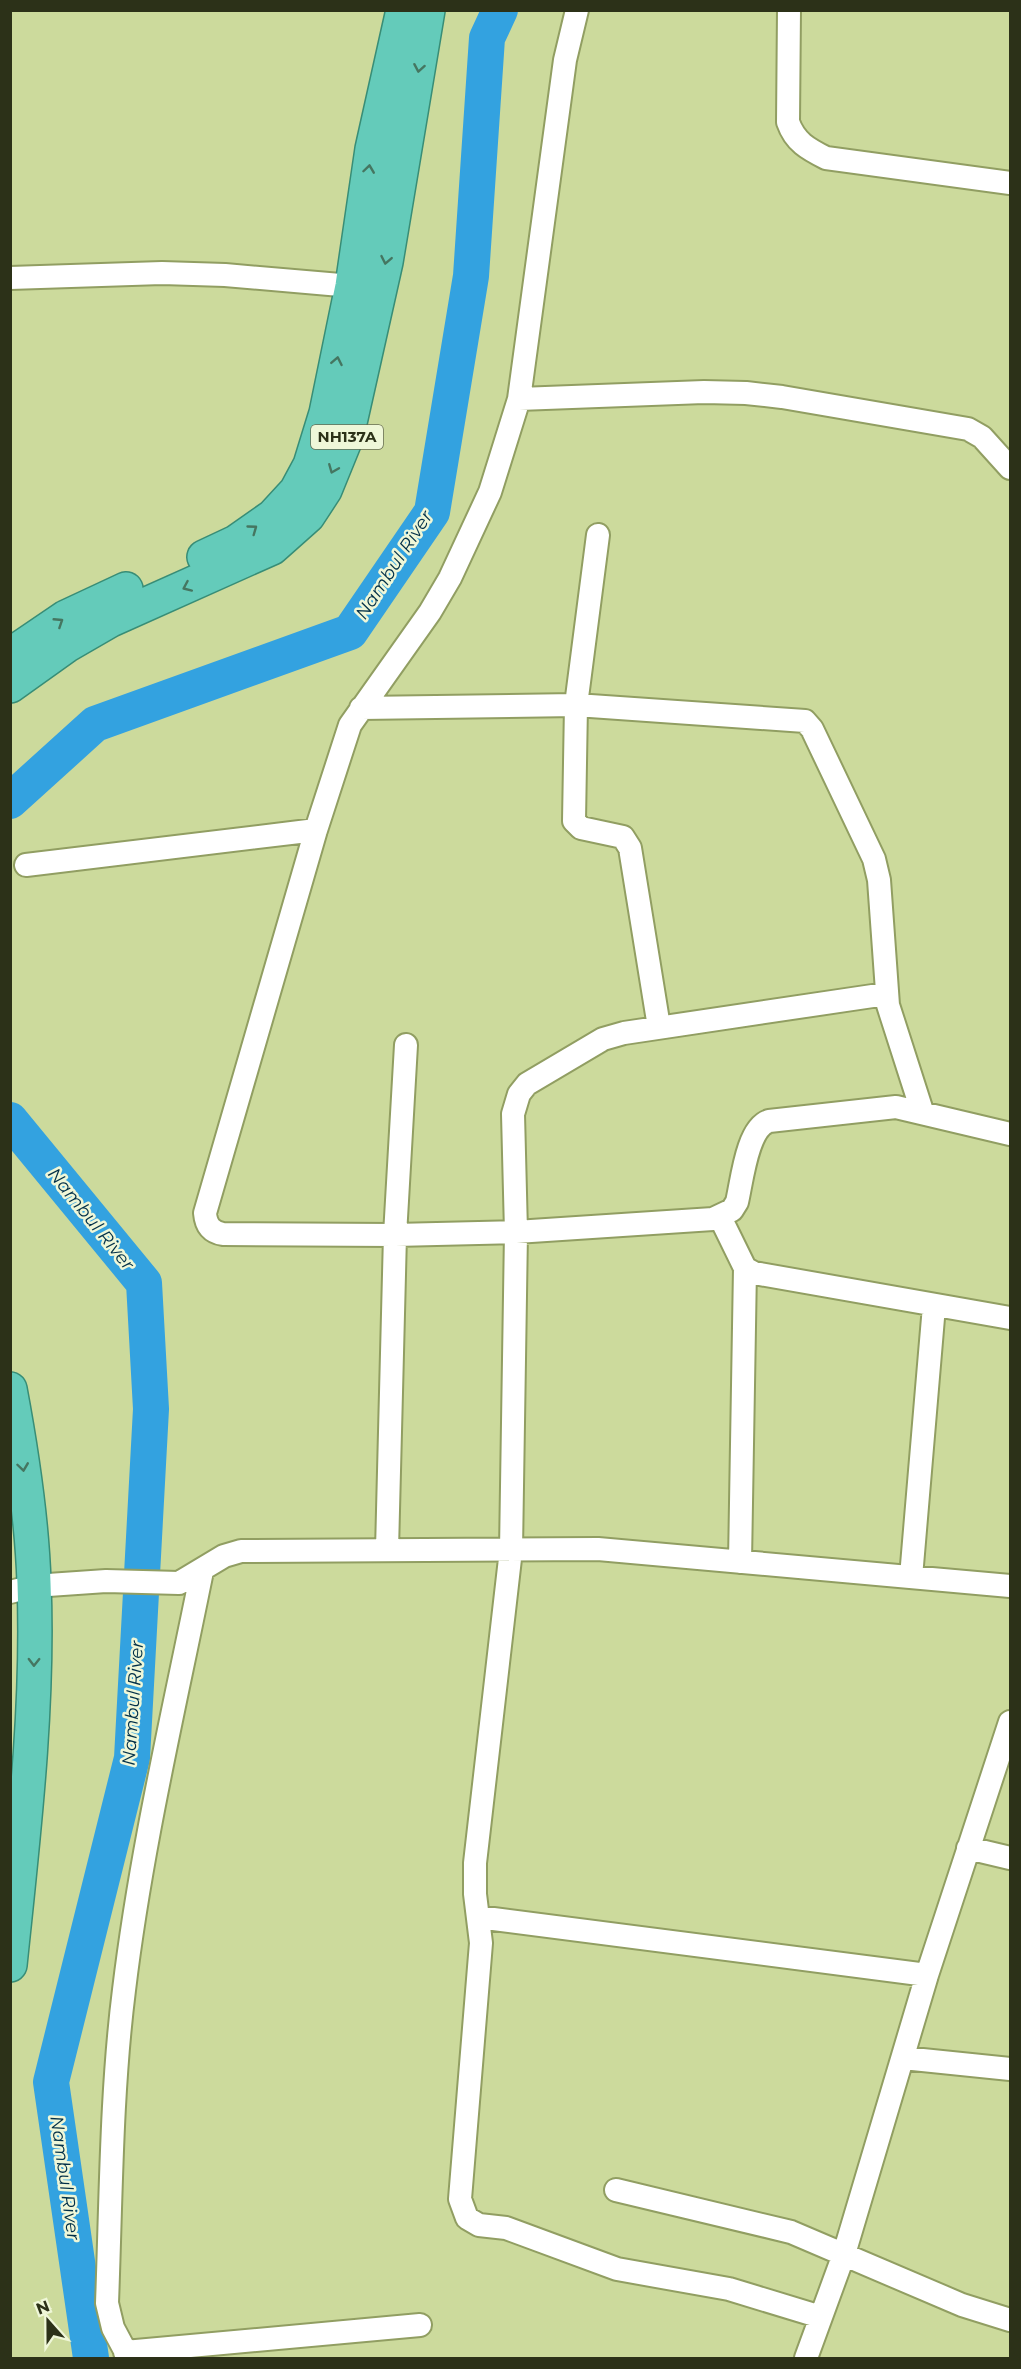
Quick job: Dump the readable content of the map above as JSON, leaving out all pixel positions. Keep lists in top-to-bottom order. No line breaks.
{"streets":{"highway":["NH137A"]},"water":["Nambul River"],"north":"top"}
